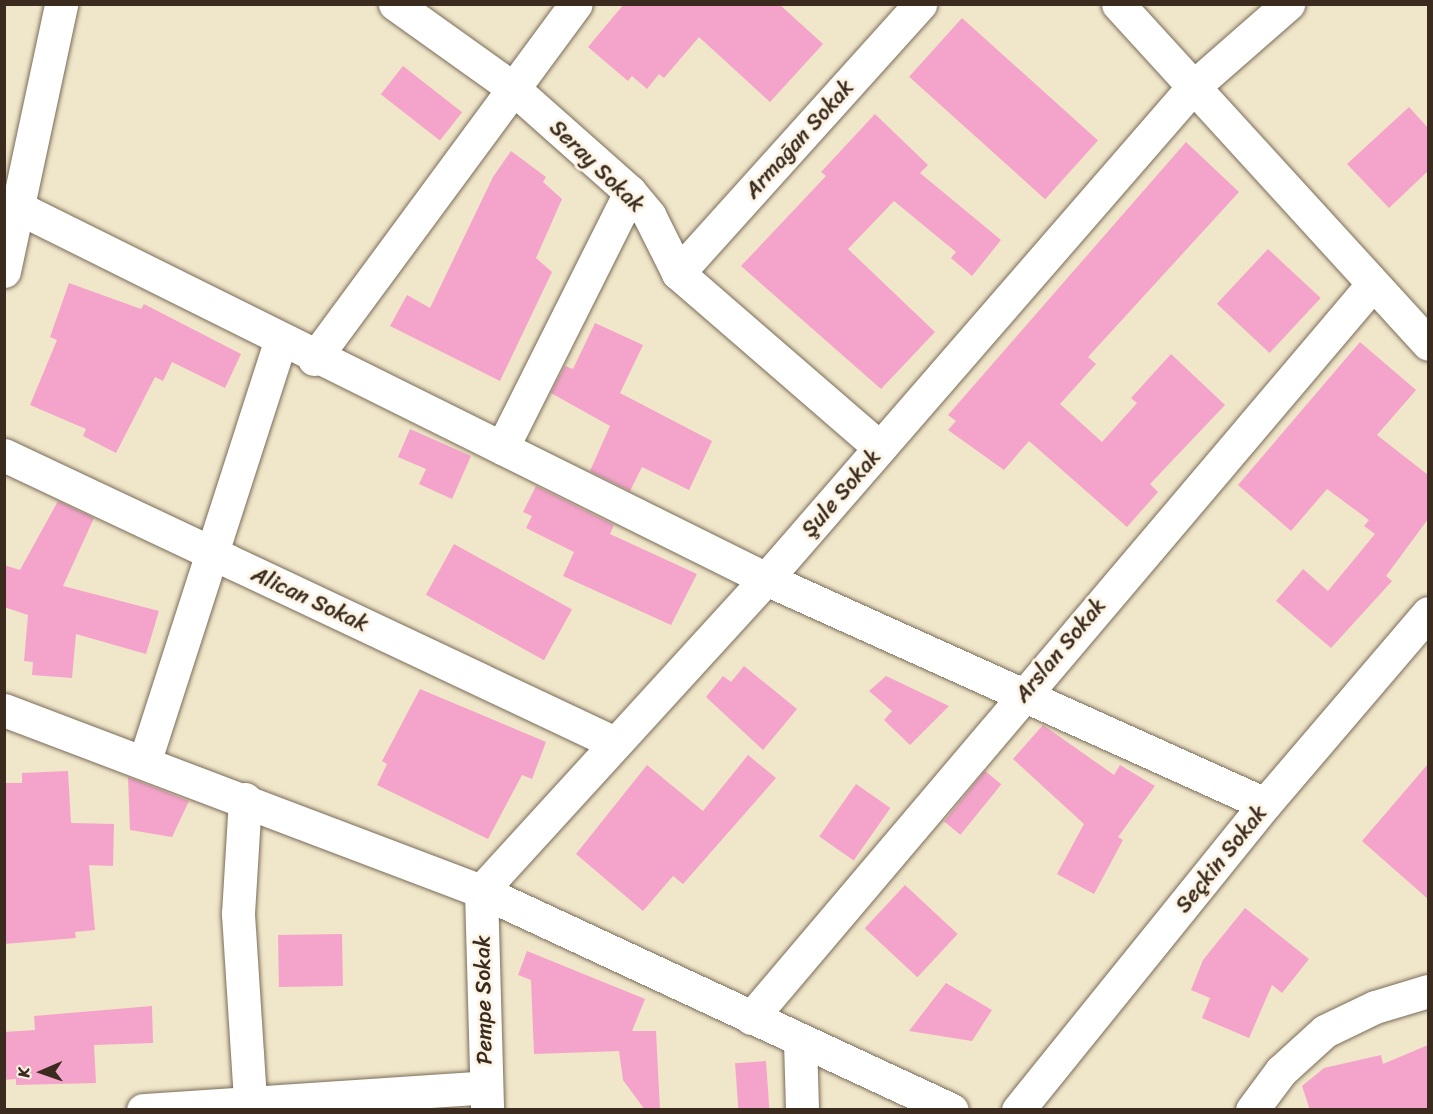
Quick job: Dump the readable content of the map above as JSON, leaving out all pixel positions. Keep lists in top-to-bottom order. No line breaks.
{"streets":{"street":["Armağan Sokak","Seray Sokak","Şule Sokak","Alican Sokak","Arslan Sokak","Seçkin Sokak","Pempe Sokak"]},"crossings":[["Armağan Sokak","Seray Sokak"],["Seray Sokak","Şule Sokak"],["Şule Sokak","Alican Sokak"],["Şule Sokak","Pempe Sokak"]],"north":"left"}
